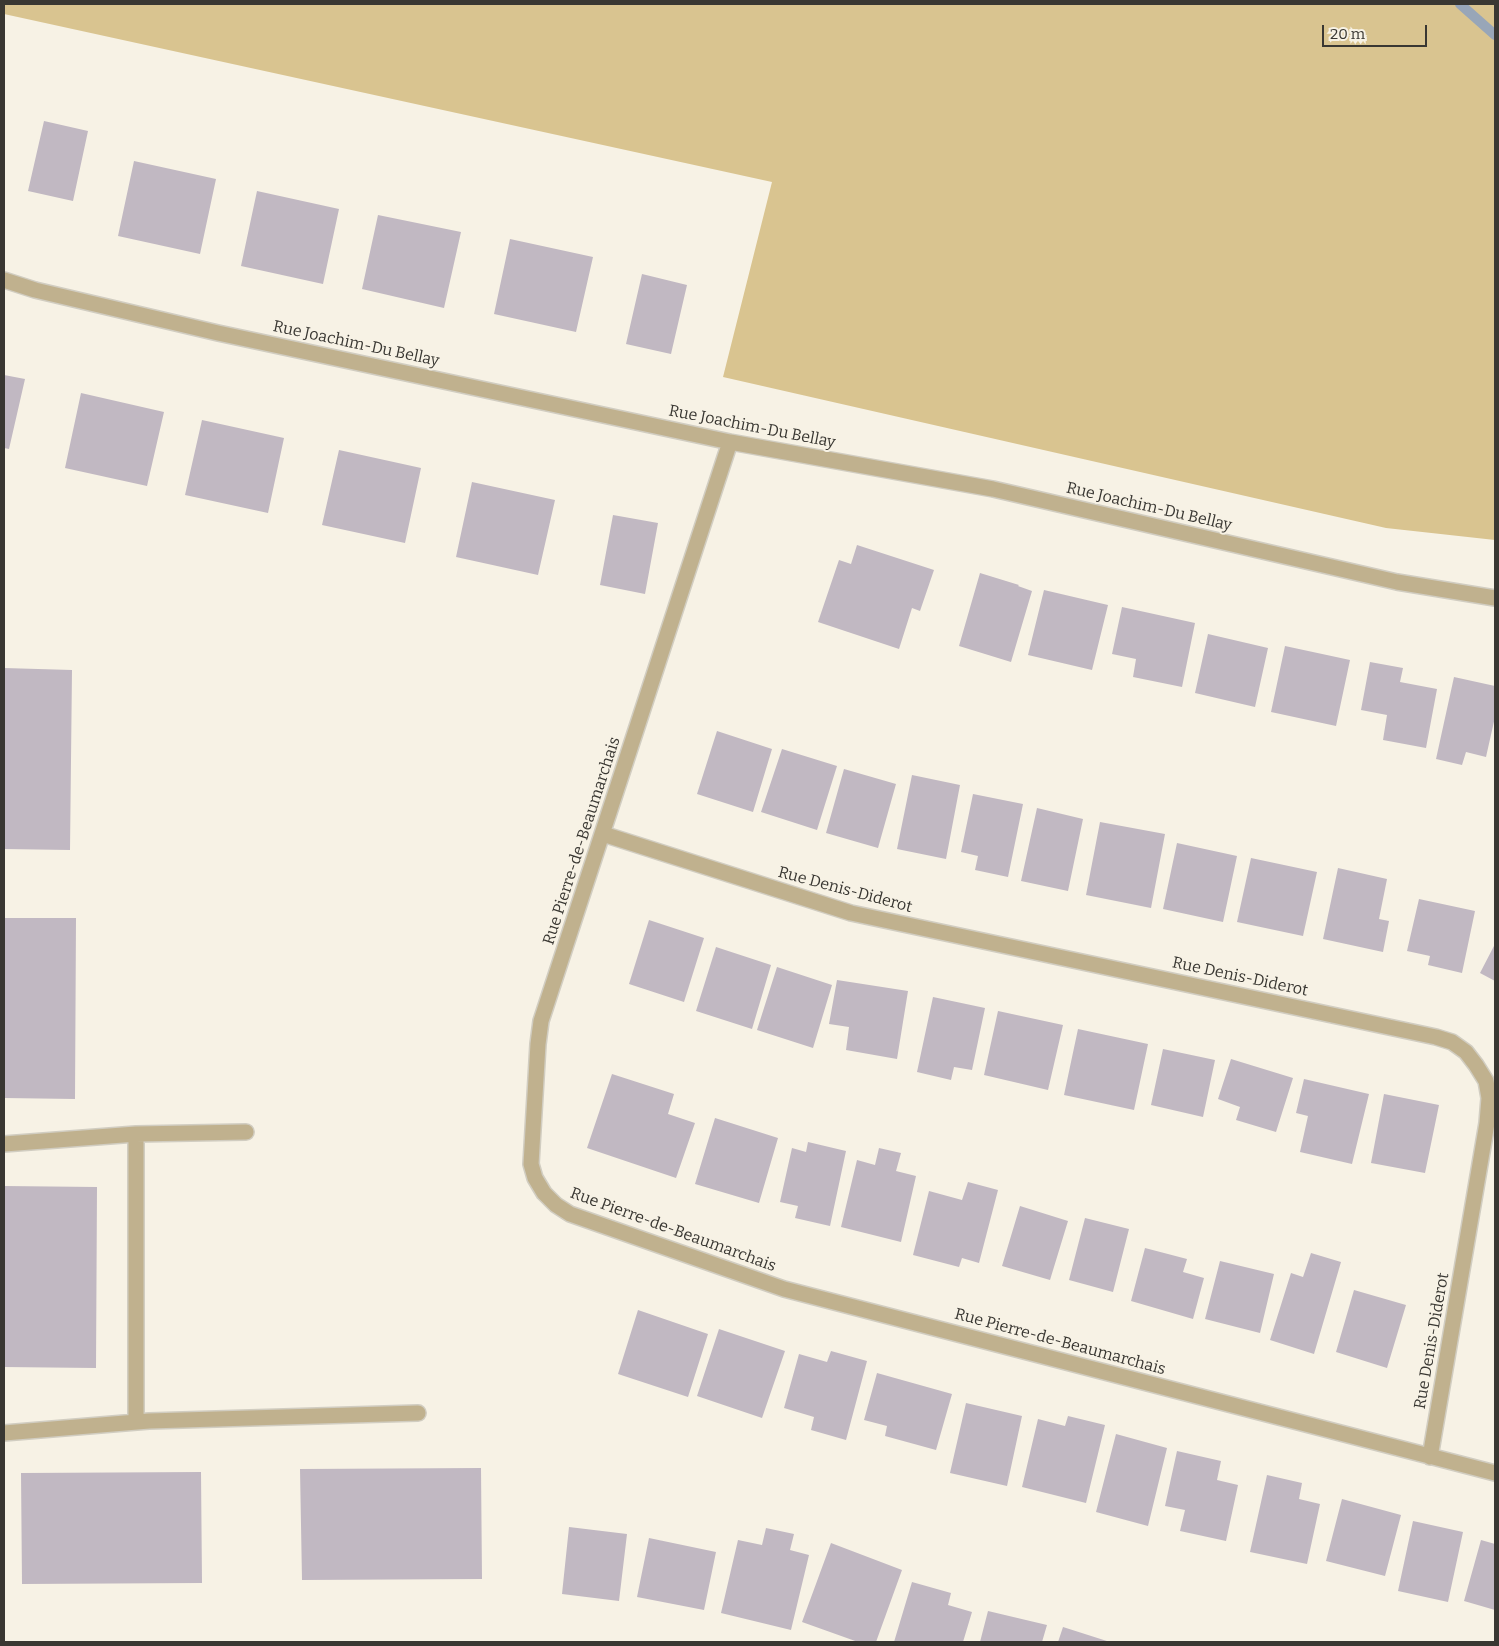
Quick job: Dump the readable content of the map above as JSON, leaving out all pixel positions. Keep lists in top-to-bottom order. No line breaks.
{"streets":{"street":["Rue Joachim-Du Bellay","Rue Pierre-de-Beaumarchais","Rue Denis-Diderot"]},"crossings":[["Rue Joachim-Du Bellay","Rue Pierre-de-Beaumarchais"],["Rue Pierre-de-Beaumarchais","Rue Denis-Diderot"]],"scale_bar":"20 m"}
